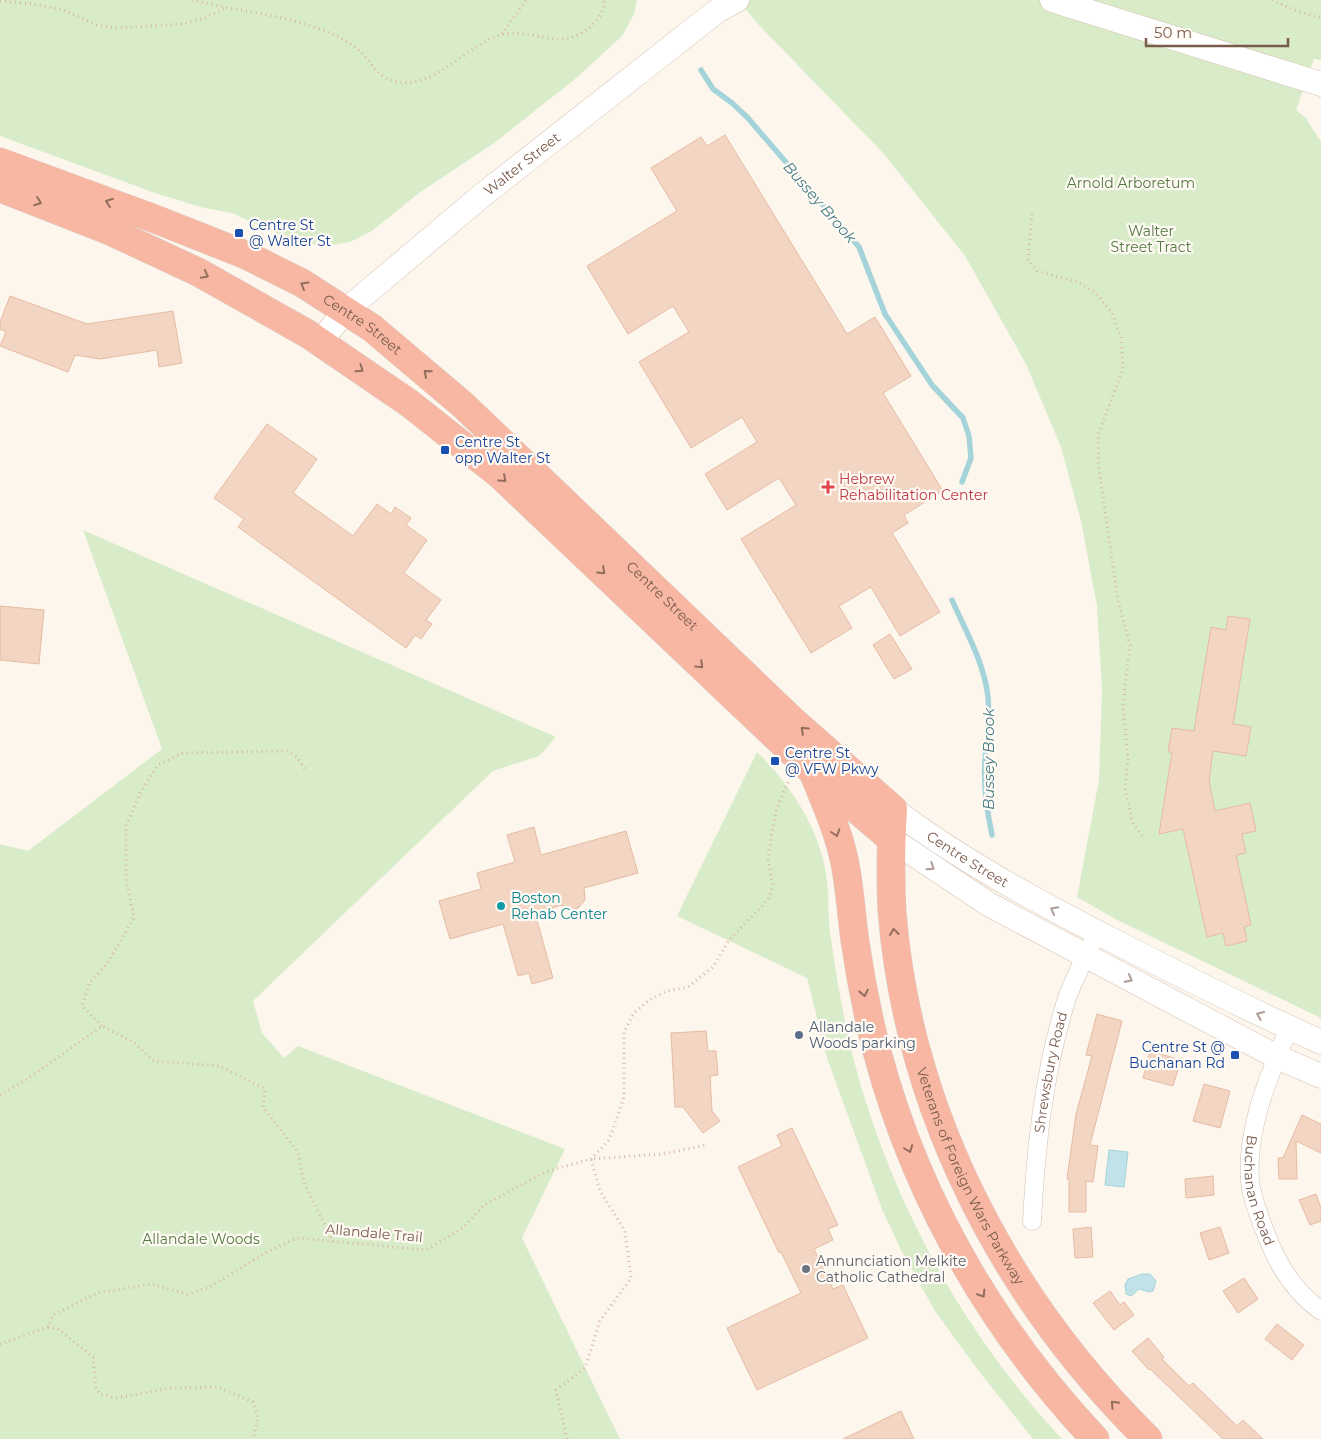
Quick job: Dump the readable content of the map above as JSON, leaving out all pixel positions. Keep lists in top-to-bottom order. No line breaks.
{"streets":{"highway":["Centre Street","Veterans of Foreign Wars Parkway"],"main road":["Walter Street"],"street":["Shrewsbury Road","Buchanan Road"],"path":["Allandale Trail"]},"crossings":[["Walter Street","Centre Street"],["Centre Street","Shrewsbury Road"],["Centre Street","Veterans of Foreign Wars Parkway"],["Centre Street","Buchanan Road"]],"water":["Bussey Brook"],"parks":["Arnold Arboretum","Walter Street Tract","Allandale Woods"],"places":{"transit":["Centre St @ Walter St","Centre St opp Walter St","Centre St @ VFW Pkwy","Centre St @ Buchanan Rd"],"health":["Hebrew Rehabilitation Center"],"other":["Boston Rehab Center","Allandale Woods parking","Annunciation Melkite Catholic Cathedral"]},"scale_bar":"50 m"}
